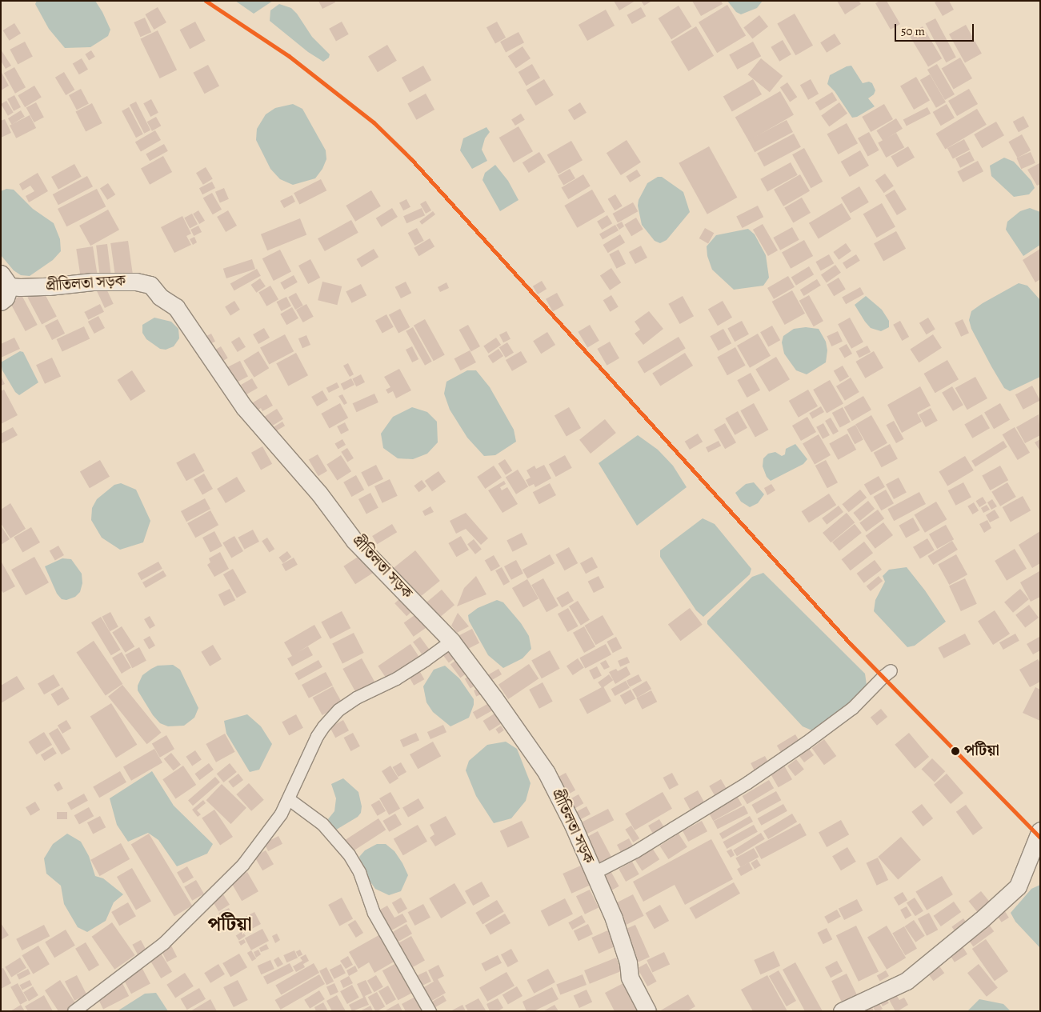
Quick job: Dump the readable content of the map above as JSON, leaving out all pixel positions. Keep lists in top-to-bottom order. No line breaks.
{"streets":{"main road":["প্রীতিলতা সড়ক"]},"districts":["পটিয়া"],"places":["পটিয়া"],"scale_bar":"50 m"}
